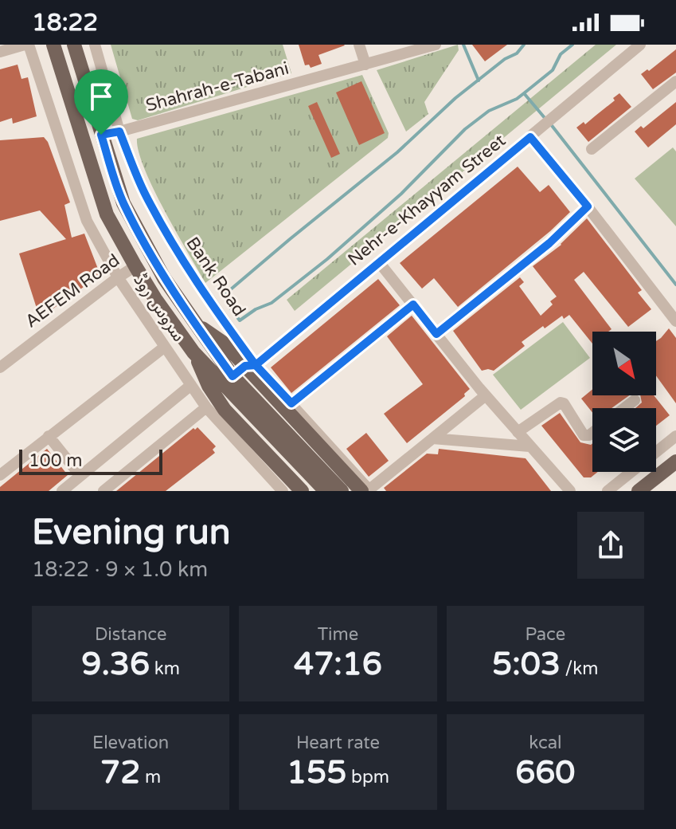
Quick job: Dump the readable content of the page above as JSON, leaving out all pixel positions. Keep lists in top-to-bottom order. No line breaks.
{"streets":{"street":["Shahrah-e-Tabani","Nehr-e-Khayyam Street","Bank Road","AEFEM Road","سروس روڈ"]},"crossings":[["Shahrah-e-Tabani","Bank Road"],["Nehr-e-Khayyam Street","Bank Road"],["AEFEM Road","سروس روڈ"]],"scale_bar":"100 m","north":"bottom right","page":{"status":"18:22","scale":"100 m","heading":["Evening run","18:22 · 9 × 1.0 km"],"stats":[["Distance","9.36 km"],["Time","47:16"],["Pace","5:03 /km"],["Elevation","72 m"],["Heart rate","155 bpm"],["kcal","660"]]}}
